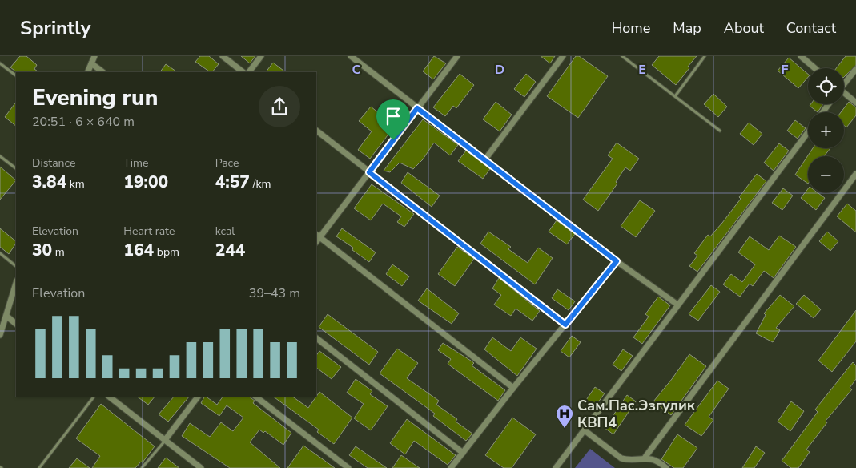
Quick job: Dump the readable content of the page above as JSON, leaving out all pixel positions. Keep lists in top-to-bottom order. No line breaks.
{"places":{"hospital":["Сам.Пас.Эзгулик КВП4"]},"page":{"header":"Sprintly","nav":["Home","Map","About","Contact"],"map_buttons":["+","−"],"heading":["Evening run","20:51 · 6 × 640 m"],"stats":[["Distance","3.84 km"],["Time","19:00"],["Pace","4:57 /km"],["Elevation","30 m"],["Heart rate","164 bpm"],["kcal","244"]],"chart":["Elevation","39–43 m"]},"grid":{"columns":["C","D","E","F"]}}
